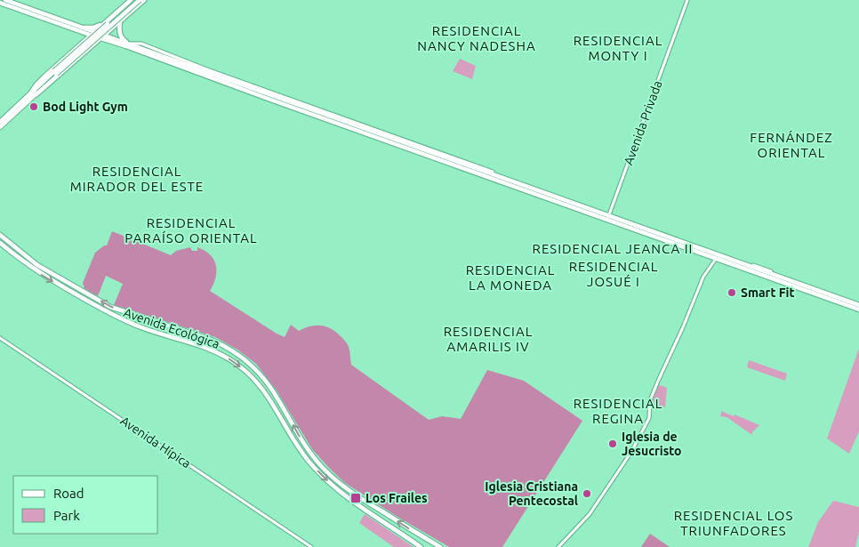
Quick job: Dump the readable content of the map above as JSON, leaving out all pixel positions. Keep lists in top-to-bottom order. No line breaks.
{"streets":{"main road":["Avenida Ecológica"],"street":["Avenida Privada","Avenida Hípica"]},"districts":["RESIDENCIAL NANCY NADESHA","RESIDENCIAL MONTY I","FERNÁNDEZ ORIENTAL","RESIDENCIAL MIRADOR DEL ESTE","RESIDENCIAL PARAÍSO ORIENTAL","RESIDENCIAL JEANCA II","RESIDENCIAL JOSUÉ I","RESIDENCIAL LA MONEDA","RESIDENCIAL AMARILIS IV","RESIDENCIAL REGINA","RESIDENCIAL LOS TRIUNFADORES"],"places":{"other":["Bod Light Gym","Smart Fit","Iglesia de Jesucristo","Iglesia Cristiana Pentecostal"],"transit":["Los Frailes"]},"legend":["Road","Park"]}
